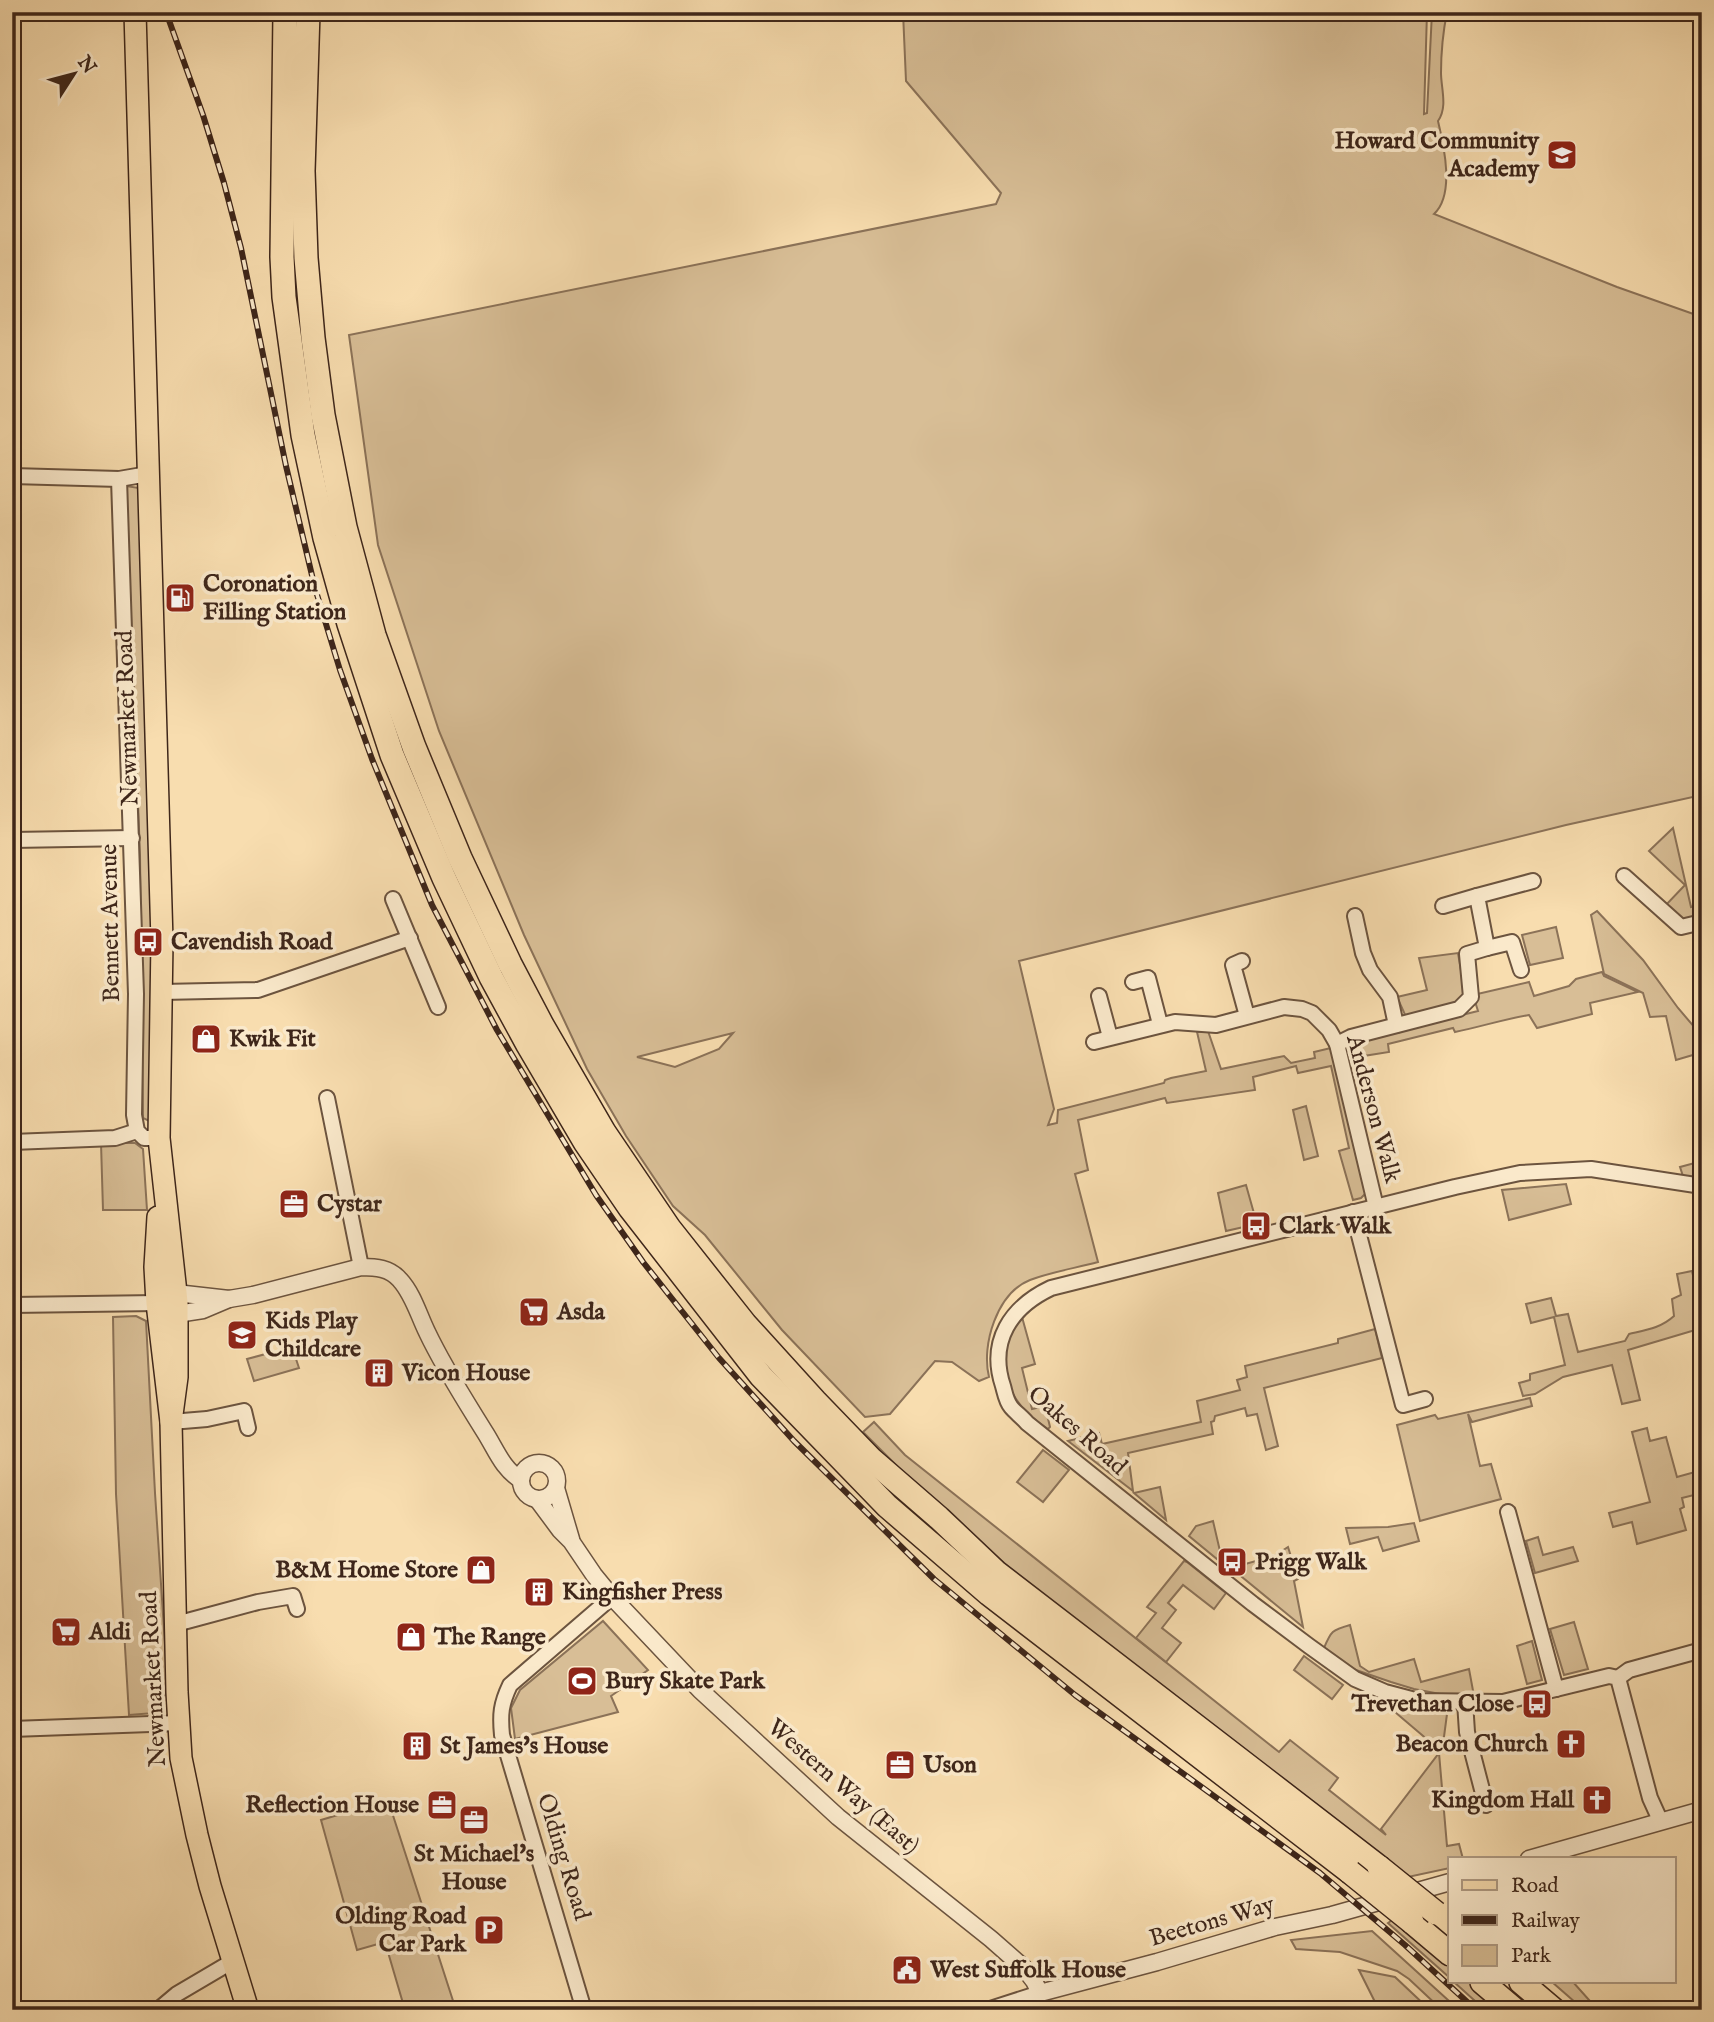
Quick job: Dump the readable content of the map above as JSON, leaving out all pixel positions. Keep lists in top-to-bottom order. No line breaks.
{"streets":{"main road":["Newmarket Road"],"street":["Bennett Avenue","Anderson Walk","Oakes Road","Western Way (East)","Olding Road","Beetons Way"]},"crossings":[["Anderson Walk","Oakes Road"],["Western Way (East)","Olding Road"],["Western Way (East)","Beetons Way"]],"places":{"school or university":["Howard Community Academy","Kids Play Childcare"],"fuel station":["Coronation Filling Station"],"bus stop":["Cavendish Road","Clark Walk","Prigg Walk","Trevethan Close"],"shop":["Kwik Fit","B&M Home Store","The Range"],"office":["Cystar","Uson","Reflection House","St Michael's House"],"supermarket":["Asda","Aldi"],"building":["Vicon House","Kingfisher Press","St James's House"],"sports":["Bury Skate Park"],"church":["Beacon Church","Kingdom Hall"],"parking":["Olding Road Car Park"],"public building":["West Suffolk House"]},"legend":["Road","Railway","Park"],"north":"top right"}
